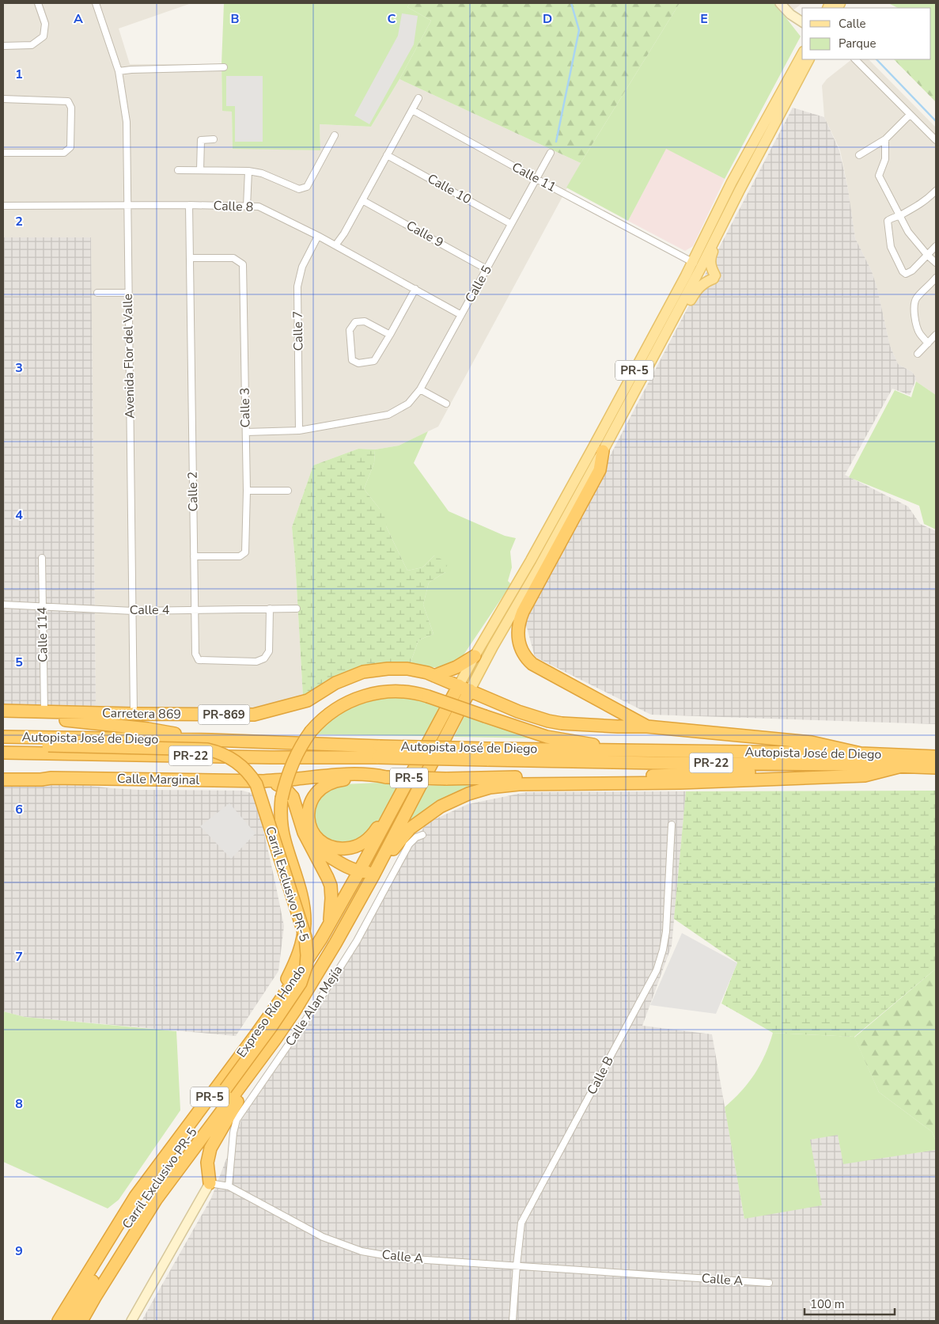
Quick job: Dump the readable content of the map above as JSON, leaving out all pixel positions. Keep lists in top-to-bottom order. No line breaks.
{"streets":{"highway":["PR-5","Carretera 869","PR-869","Autopista José de Diego","PR-22","Calle Marginal","Carril Exclusivo PR-5","Expreso Río Hondo"],"street":["Calle 11","Calle 10","Calle 8","Calle 9","Calle 5","Calle 7","Avenida Flor del Valle","Calle 3","Calle 2","Calle 4","Calle 114","Calle Alan Mejía","Calle B","Calle A"]},"crossings":[["Calle 11","Calle 5"],["Calle 11","PR-5"],["Calle 10","Calle 5"],["Calle 8","Calle 5"],["Calle 8","Calle 7"],["Calle 8","Avenida Flor del Valle"],["Calle 8","Calle 2"],["Calle 9","Calle 5"],["Calle 5","Calle 7"],["Calle 5","Calle 3"],["Avenida Flor del Valle","Calle 4"],["Avenida Flor del Valle","Carretera 869"],["PR-5","Carretera 869"],["PR-5","Expreso Río Hondo"],["Calle 3","Calle 2"],["Calle 2","Calle 4"],["Calle 4","Calle 114"],["Calle 114","Carretera 869"],["Carretera 869","Autopista José de Diego"],["Carretera 869","Expreso Río Hondo"],["Calle Alan Mejía","Calle A"],["Calle B","Calle A"]],"legend":["Calle","Parque"],"scale_bar":"100 m","grid":{"columns":["A","B","C","D","E"],"rows":["1","2","3","4","5","6","7","8","9"]}}
